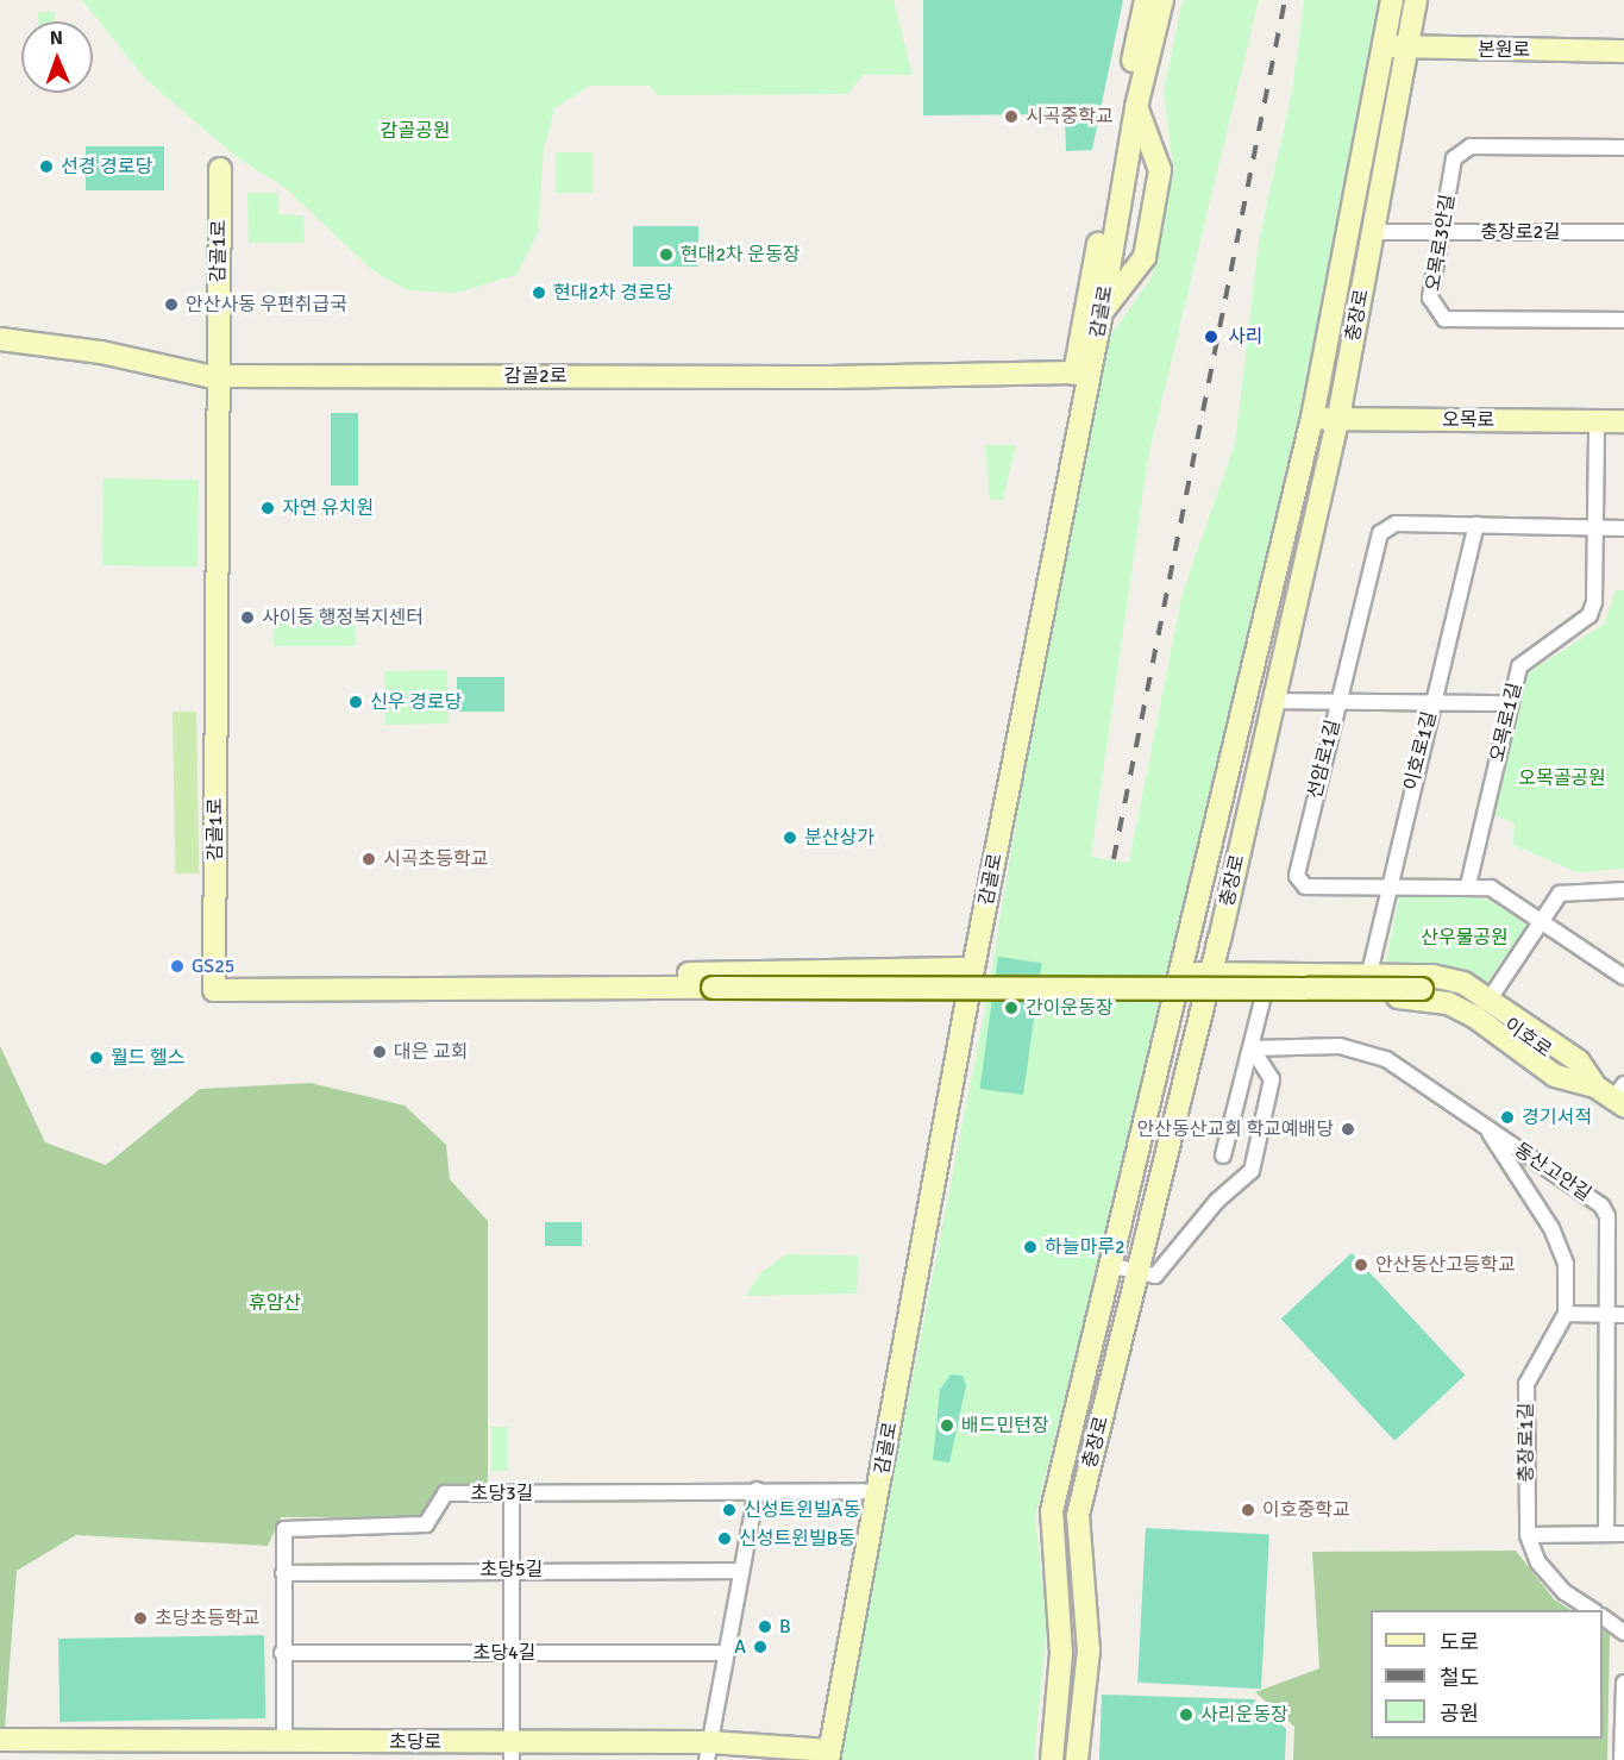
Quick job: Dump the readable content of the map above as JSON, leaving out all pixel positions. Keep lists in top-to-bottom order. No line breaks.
{"streets":{"street":["본원로","충장로2길","오목로3안길","감골1로","감골로","충장로","감골2로","오목로","오목로1길","이호로1길","선암로1길","이호로","동산고안길","충장로1길","초당3길","초당5길","초당4길","초당로"]},"crossings":[["본원로","충장로"],["충장로2길","오목로3안길"],["충장로2길","충장로"],["감골1로","감골2로"],["감골1로","이호로"],["감골로","감골2로"],["감골로","초당3길"],["감골로","초당로"],["충장로","오목로"],["오목로","오목로1길"],["오목로1길","선암로1길"],["이호로1길","선암로1길"],["초당3길","초당5길"],["초당3길","초당4길"],["초당3길","초당로"]],"parks":["감골공원","오목골공원","산우물공원","휴암산"],"places":["시곡중학교","선경 경로당","현대2차 운동장","현대2차 경로당","안산사동 우편취급국","사리","자연 유치원","사이동 행정복지센터","신우 경로당","분산상가","시곡초등학교","GS25","간이운동장","대은 교회","월드 헬스","경기서적","안산동산교회 학교예배당","하늘마루2","안산동산고등학교","배드민턴장","신성트윈빌A동","이호중학교","신성트윈빌B동","초당초등학교","B","A","사리운동장"],"legend":["도로","철도","공원"],"north":"top"}
